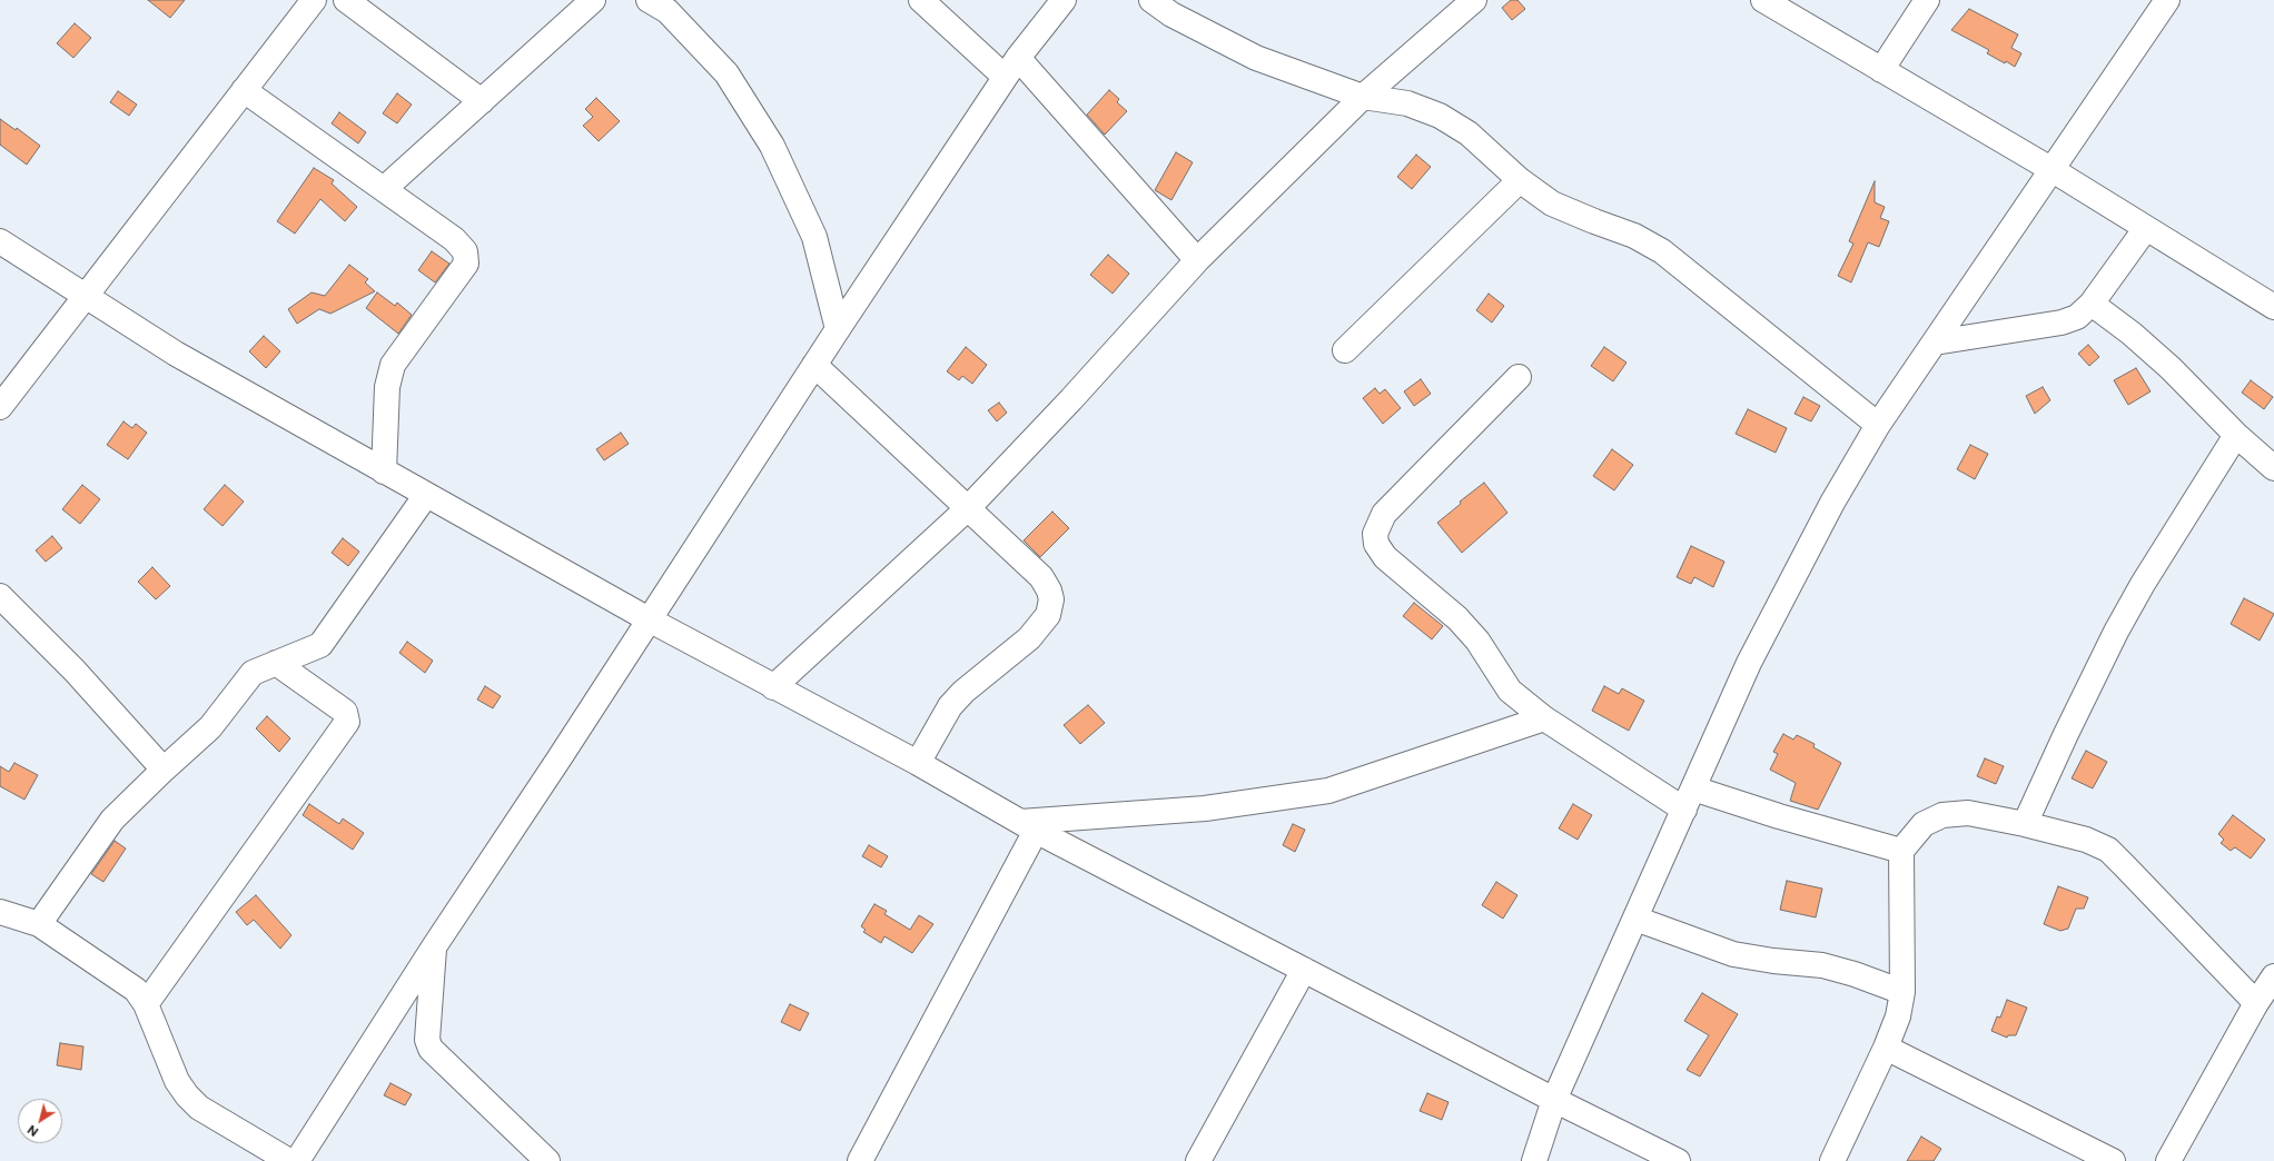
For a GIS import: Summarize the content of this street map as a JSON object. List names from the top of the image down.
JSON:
{
  "north": "bottom left"
}
